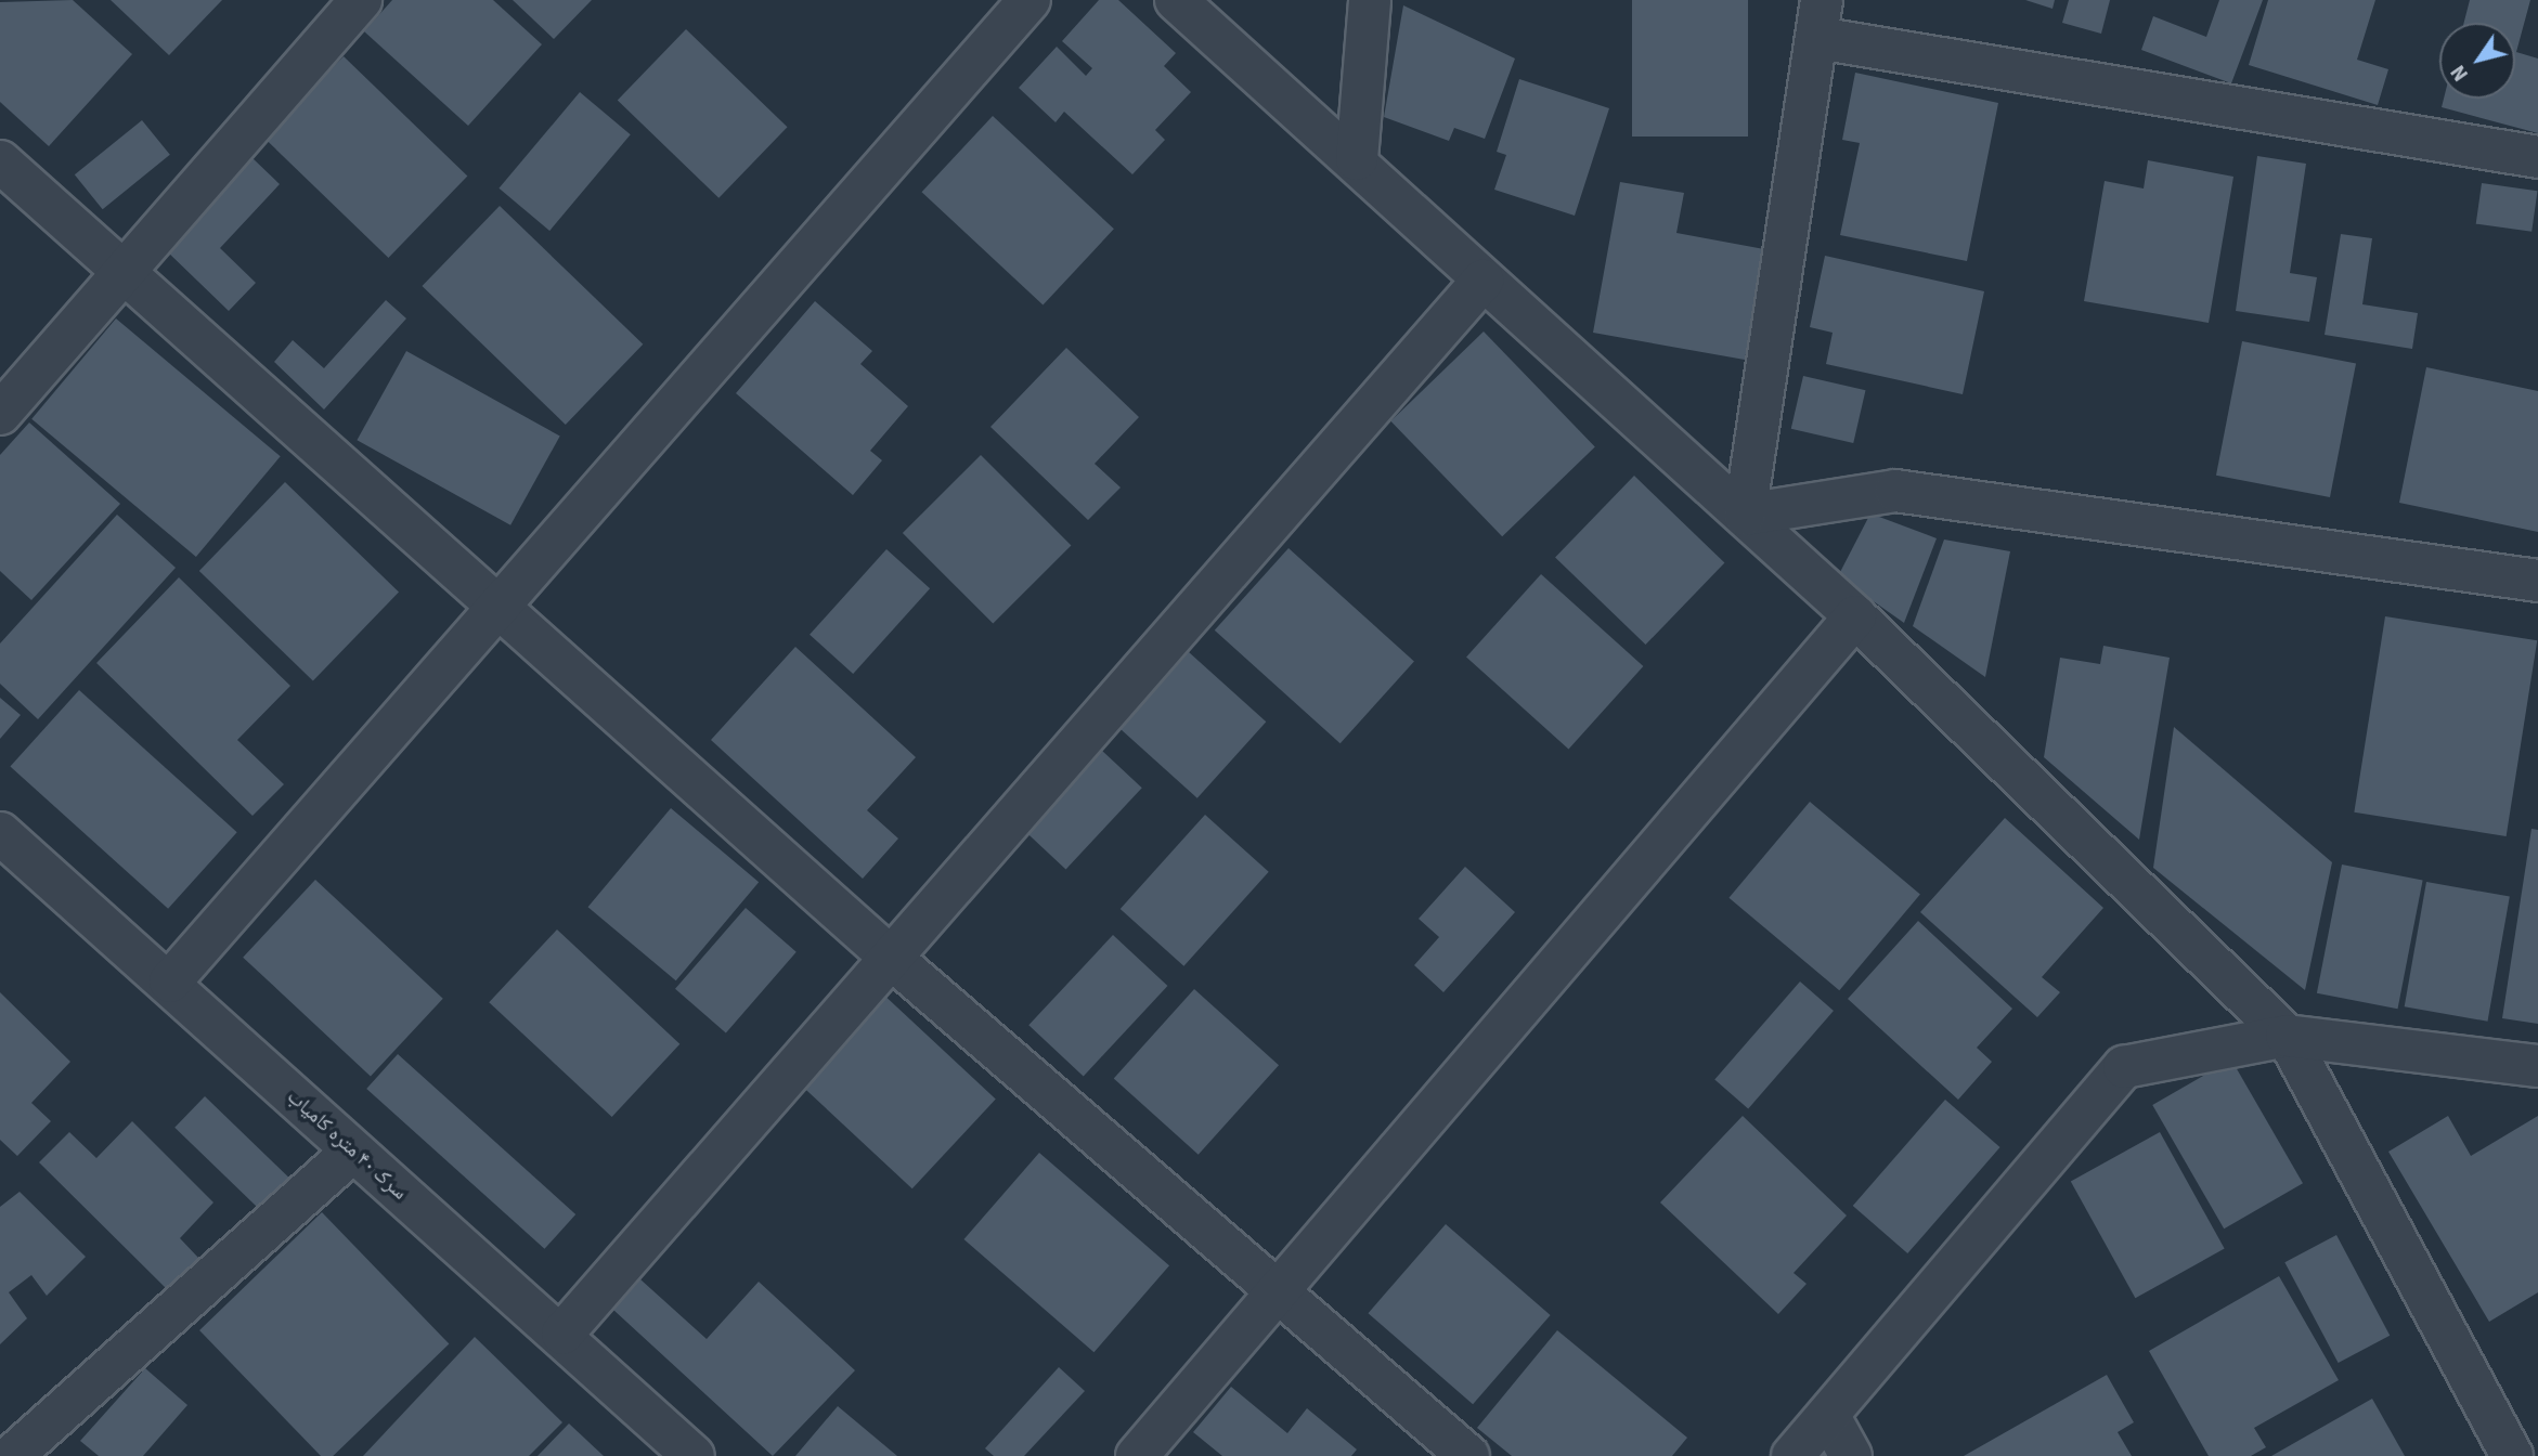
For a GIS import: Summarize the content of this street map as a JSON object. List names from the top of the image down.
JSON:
{
  "streets": {
    "street": ["سرک ۴۰ متره کامیاب"]
  },
  "north": "bottom left"
}
